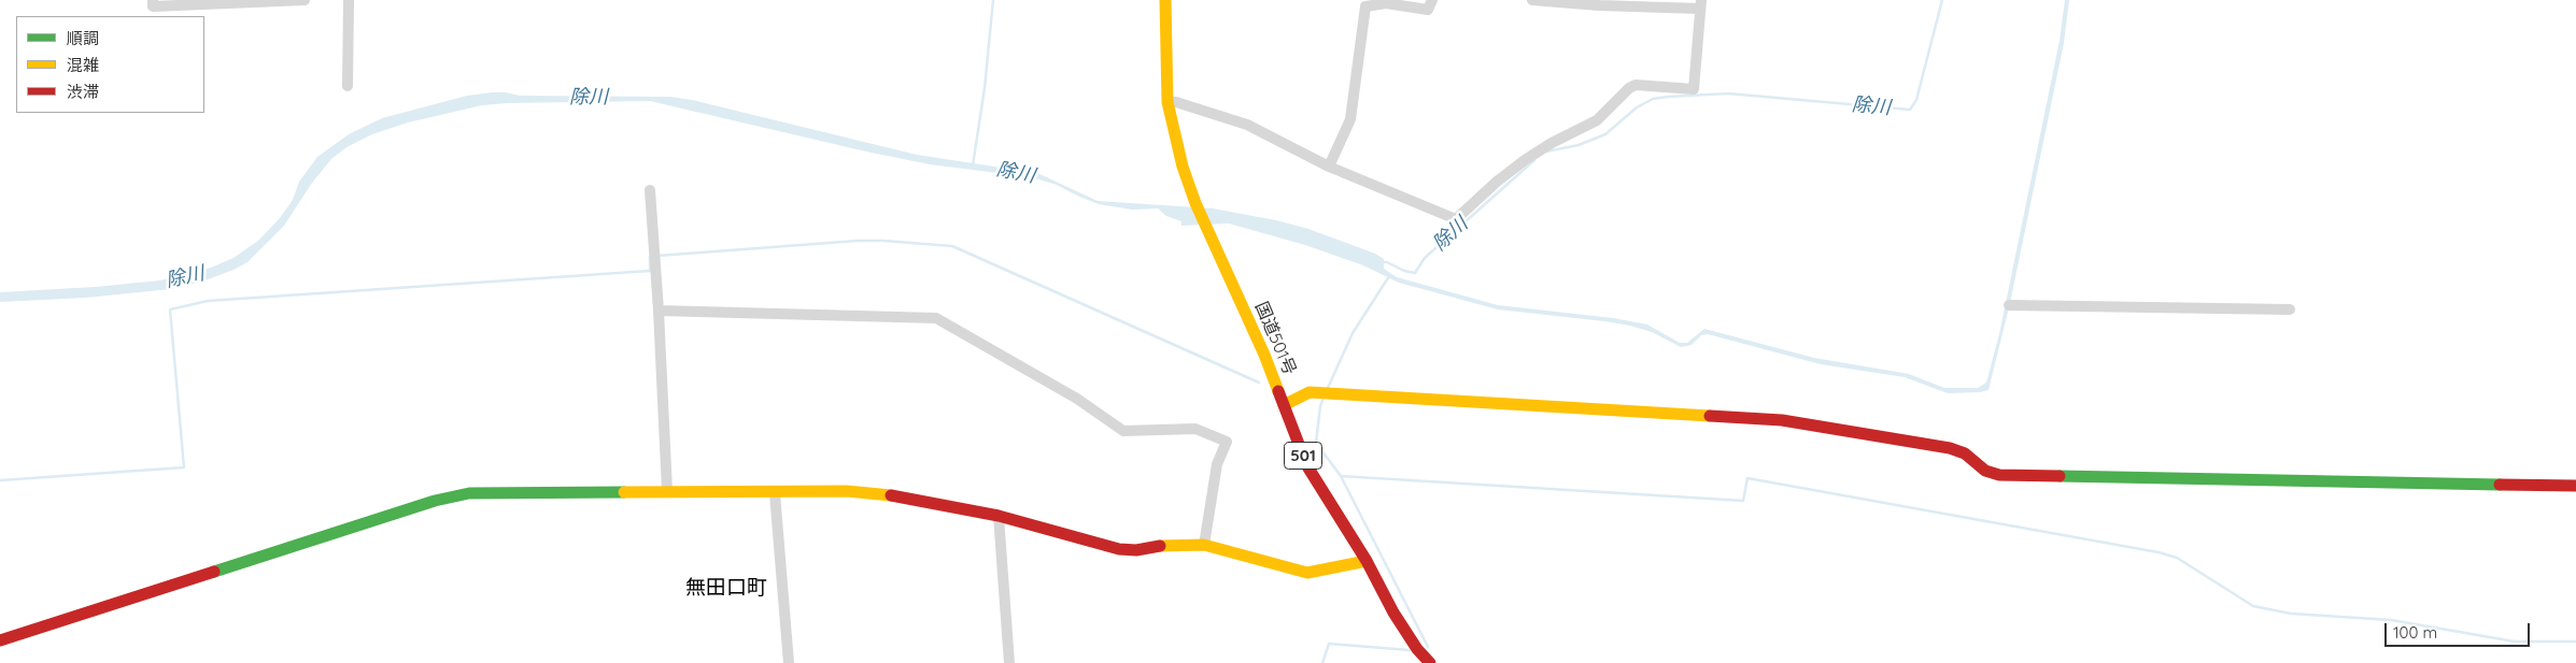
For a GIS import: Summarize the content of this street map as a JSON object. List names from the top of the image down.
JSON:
{
  "streets": {
    "main road": ["国道501号", "501"]
  },
  "districts": ["無田口町"],
  "water": ["除川"],
  "legend": ["順調", "混雑", "渋滞"],
  "scale_bar": "100 m"
}
